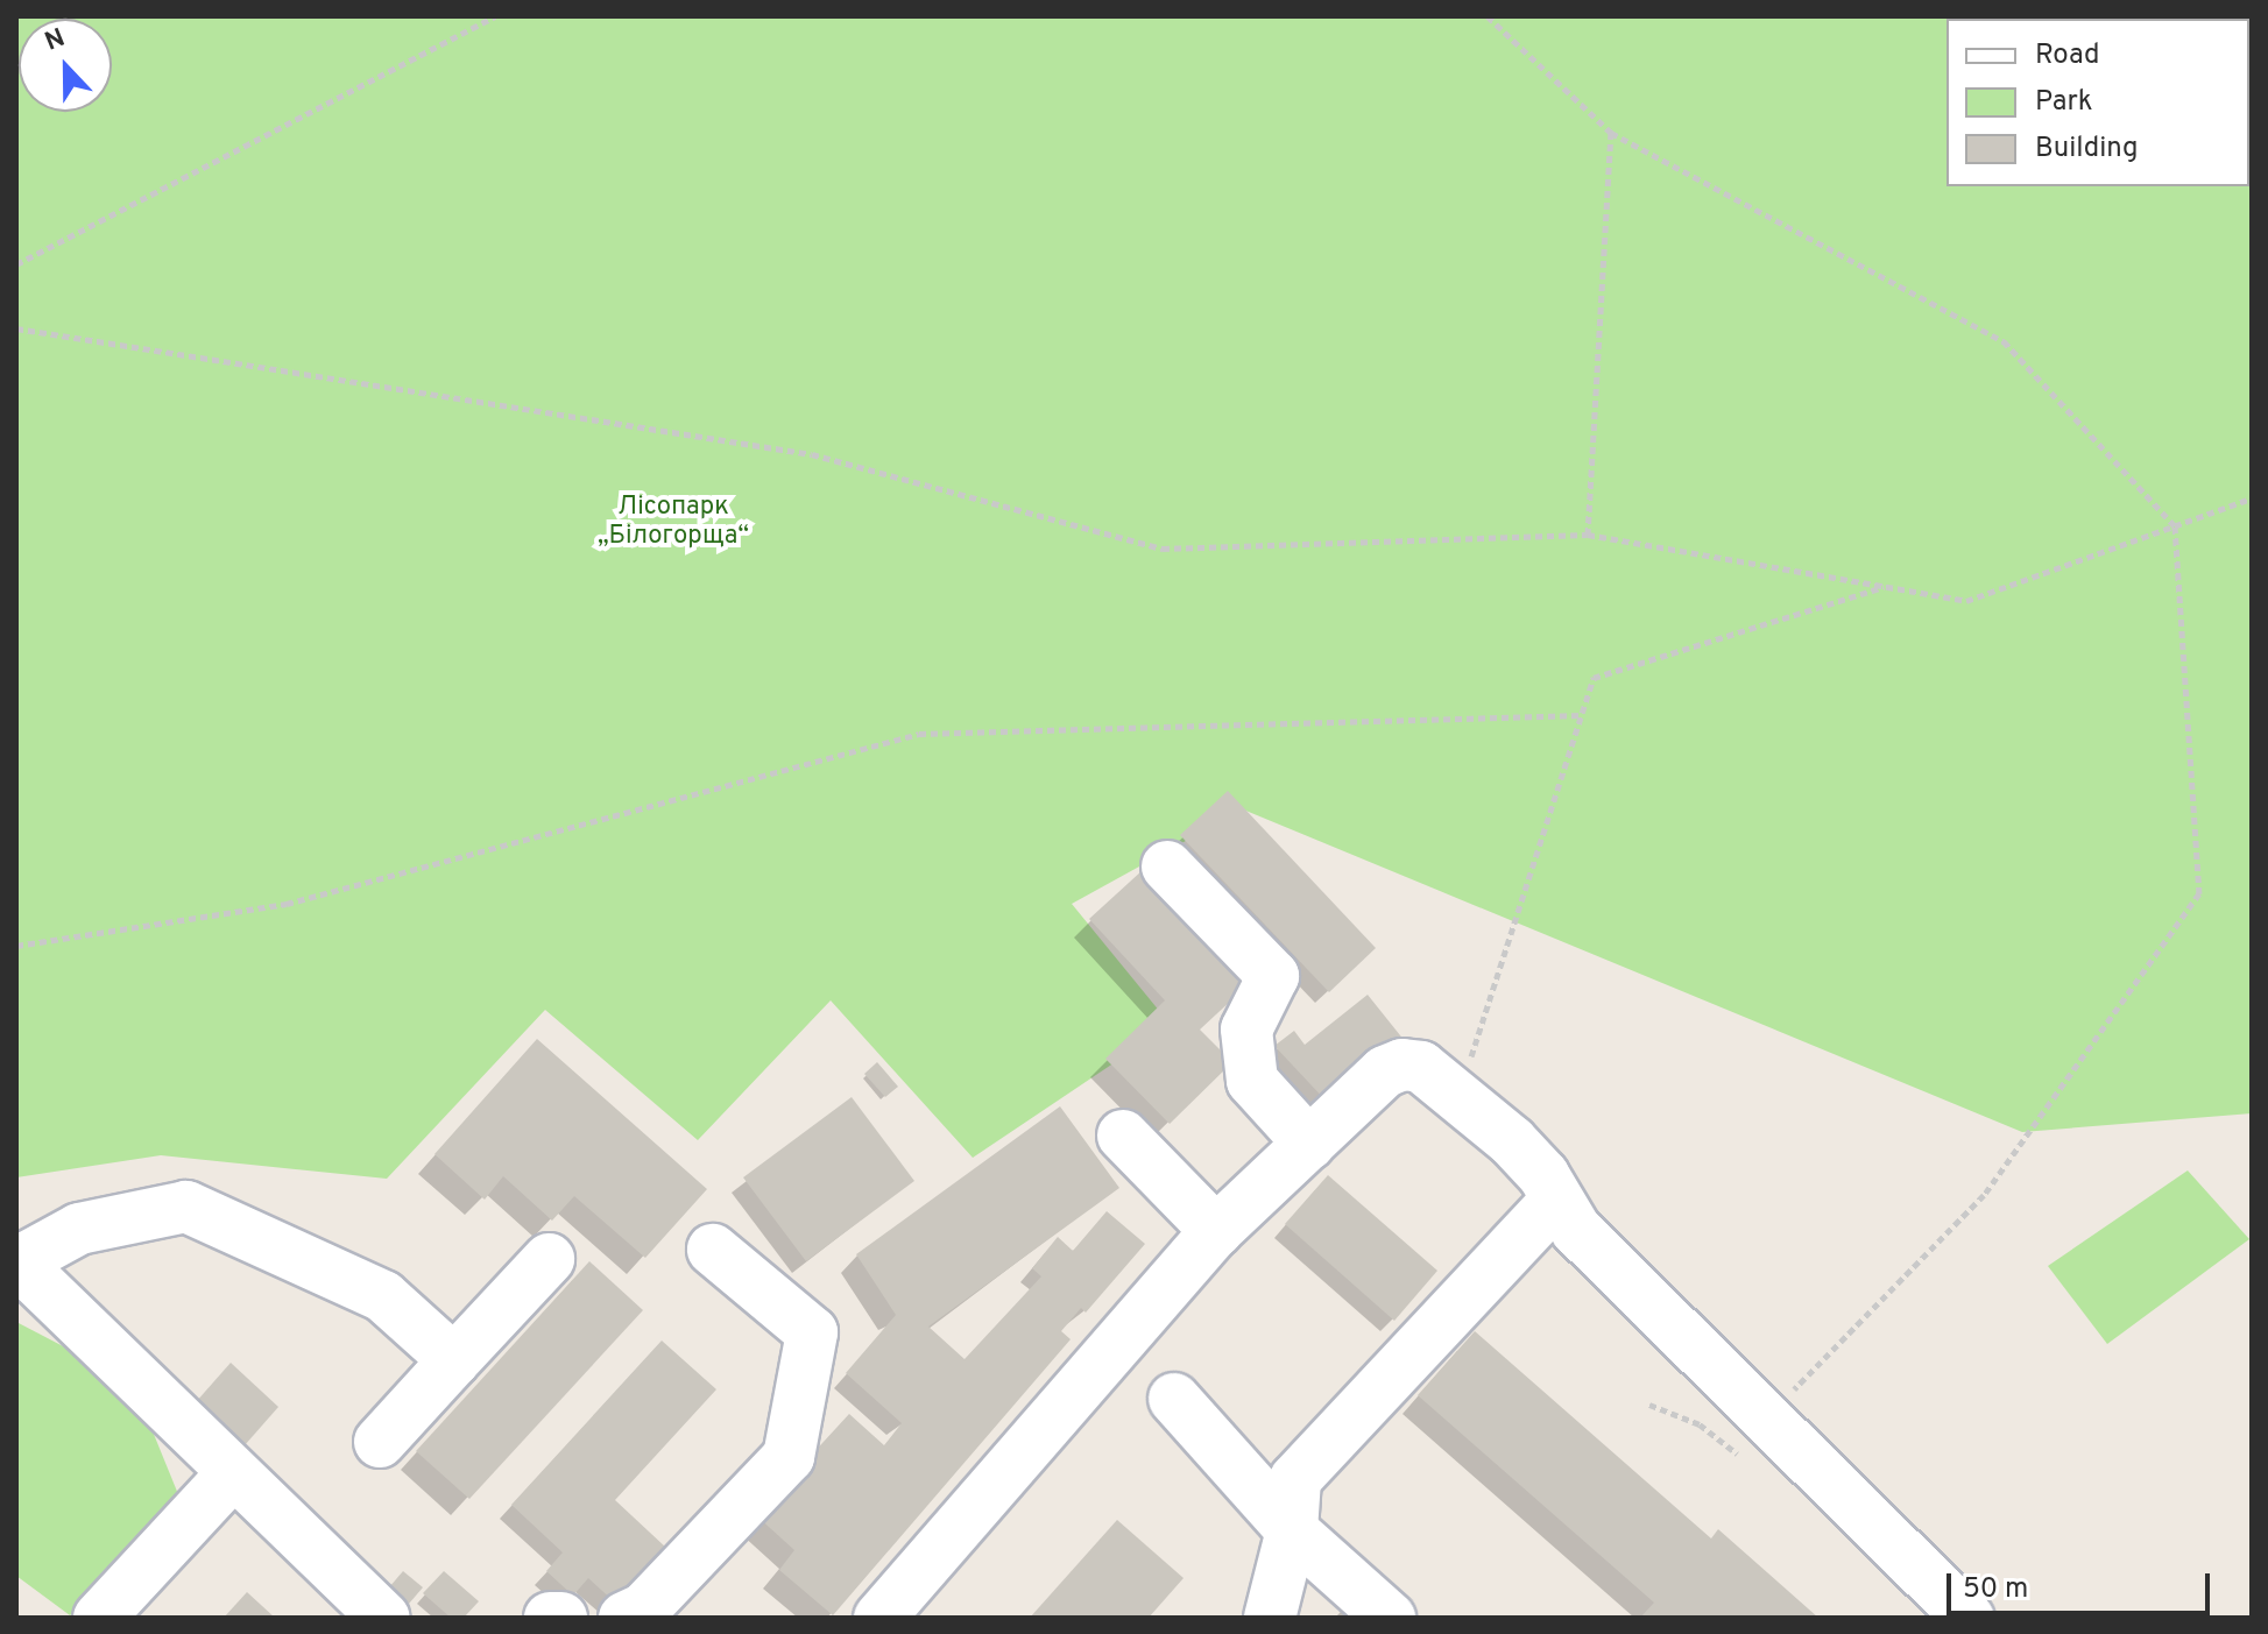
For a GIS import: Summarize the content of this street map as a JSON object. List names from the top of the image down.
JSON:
{
  "parks": ["Лісопарк „Білогорща“"],
  "legend": ["Road", "Park", "Building"],
  "scale_bar": "50 m",
  "north": "top"
}
